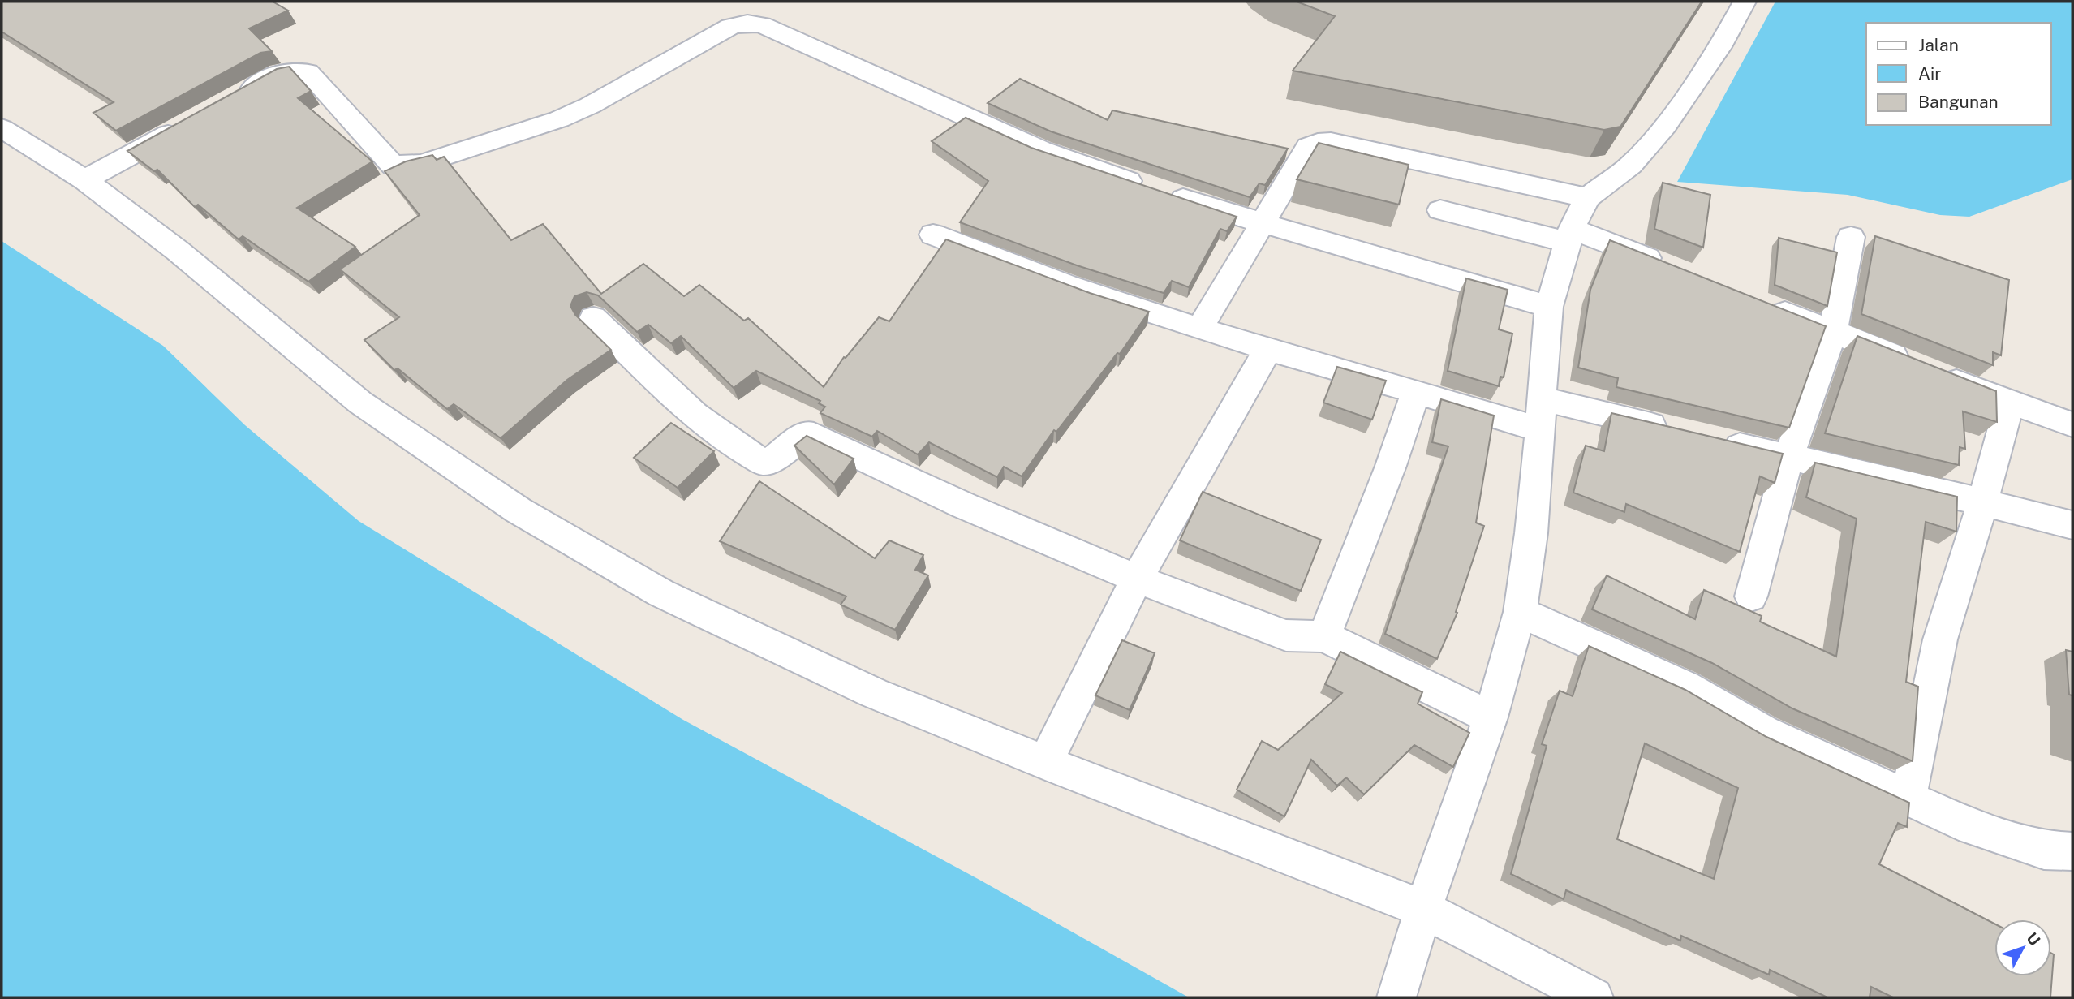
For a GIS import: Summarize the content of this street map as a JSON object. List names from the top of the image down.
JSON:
{
  "legend": ["Jalan", "Air", "Bangunan"],
  "north": "top right"
}
